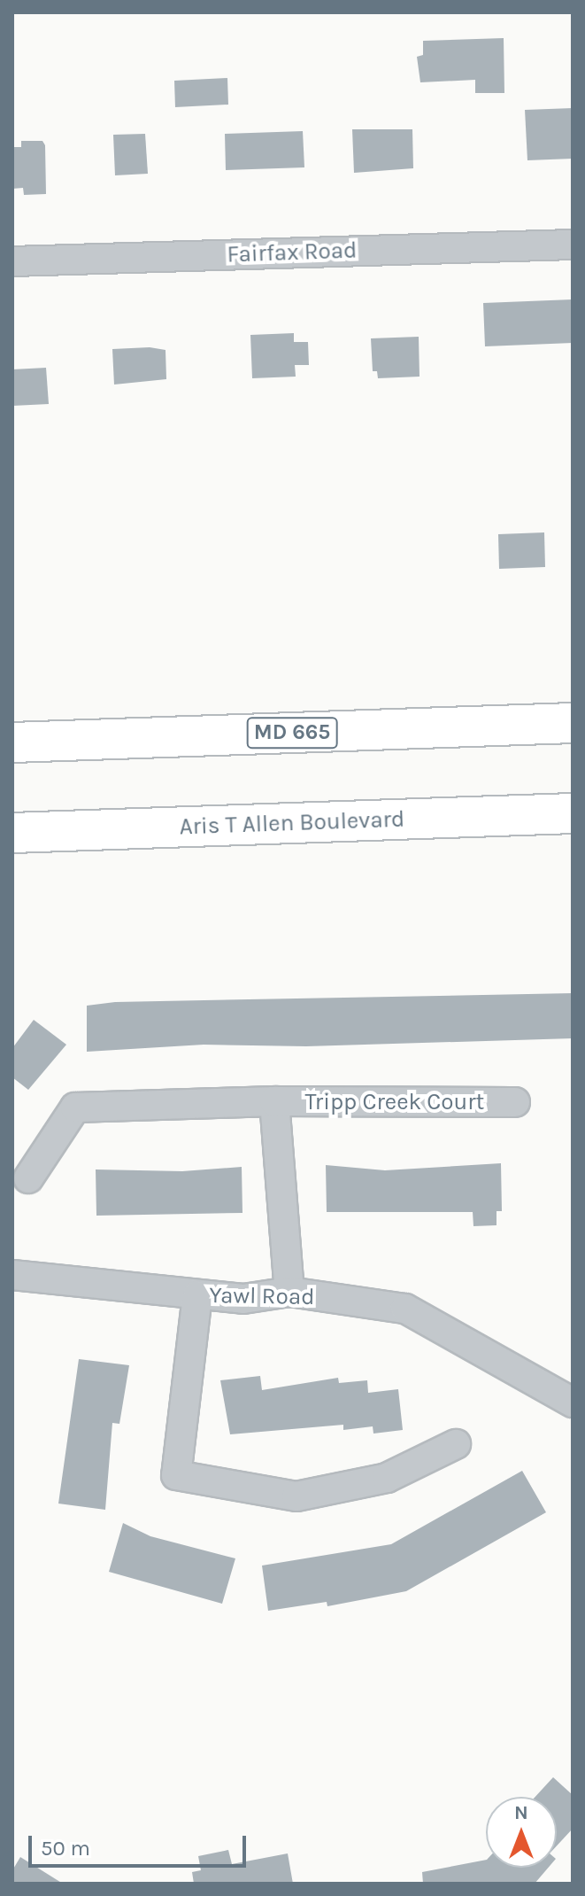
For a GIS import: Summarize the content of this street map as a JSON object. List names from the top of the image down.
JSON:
{
  "streets": {
    "main road": ["MD 665", "Aris T Allen Boulevard"],
    "street": ["Fairfax Road", "Tripp Creek Court", "Yawl Road"]
  },
  "crossings": [
    ["Tripp Creek Court", "Yawl Road"]
  ],
  "scale_bar": "50 m",
  "north": "top"
}
